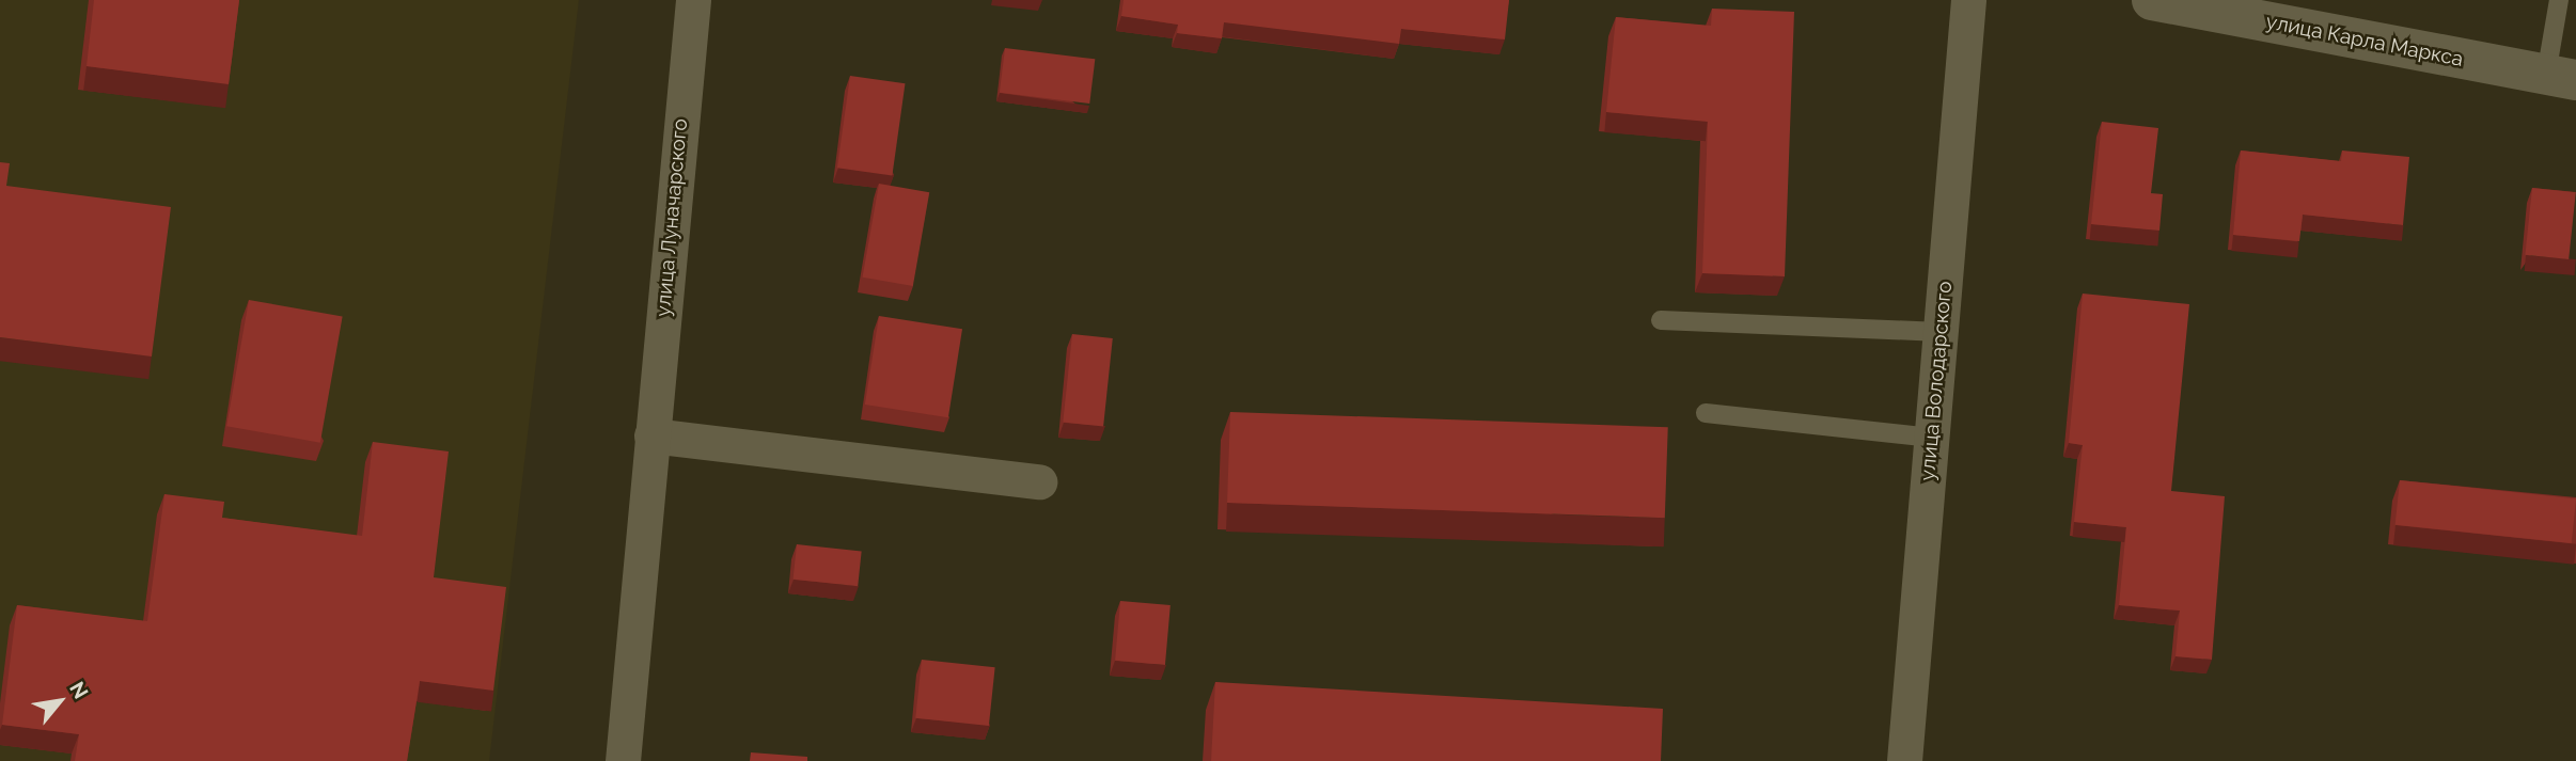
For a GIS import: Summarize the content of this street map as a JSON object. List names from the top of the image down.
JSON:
{
  "streets": {
    "street": ["улица Карла Маркса", "улица Луначарского", "улица Володарского"]
  },
  "north": "top right"
}
